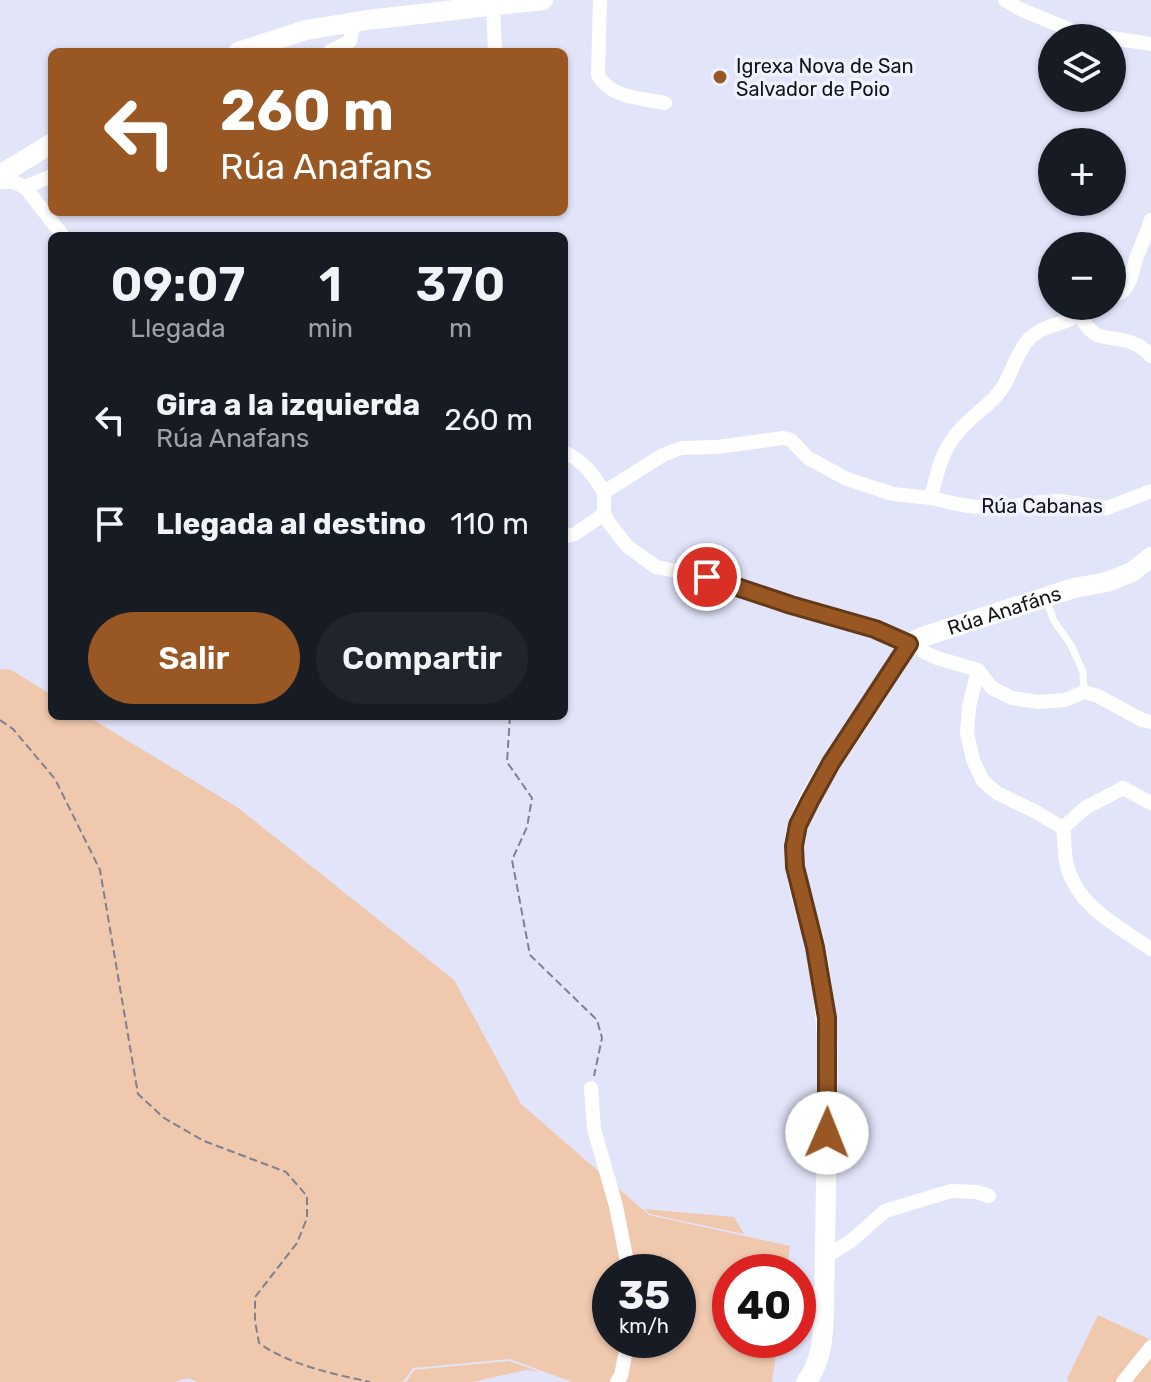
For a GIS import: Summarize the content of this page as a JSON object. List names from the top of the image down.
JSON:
{
  "streets": {
    "street": ["Rúa Cabanas", "Rúa Anafáns"]
  },
  "places": ["Igrexa Nova de San Salvador de Poio"],
  "page": {
    "map_buttons": ["+", "−"],
    "turn": ["260 m", "Rúa Anafans"],
    "eta": [
      "09:07",
      "Llegada",
      "1",
      "min",
      "370",
      "m"
    ],
    "list": [
      {
        "name": "Gira a la izquierda",
        "note": "Rúa Anafans",
        "value": "260 m"
      },
      {
        "name": "Llegada al destino",
        "value": "110 m"
      }
    ],
    "buttons": ["Salir", "Compartir"],
    "speed": "35 km/h",
    "limit": "40"
  }
}
